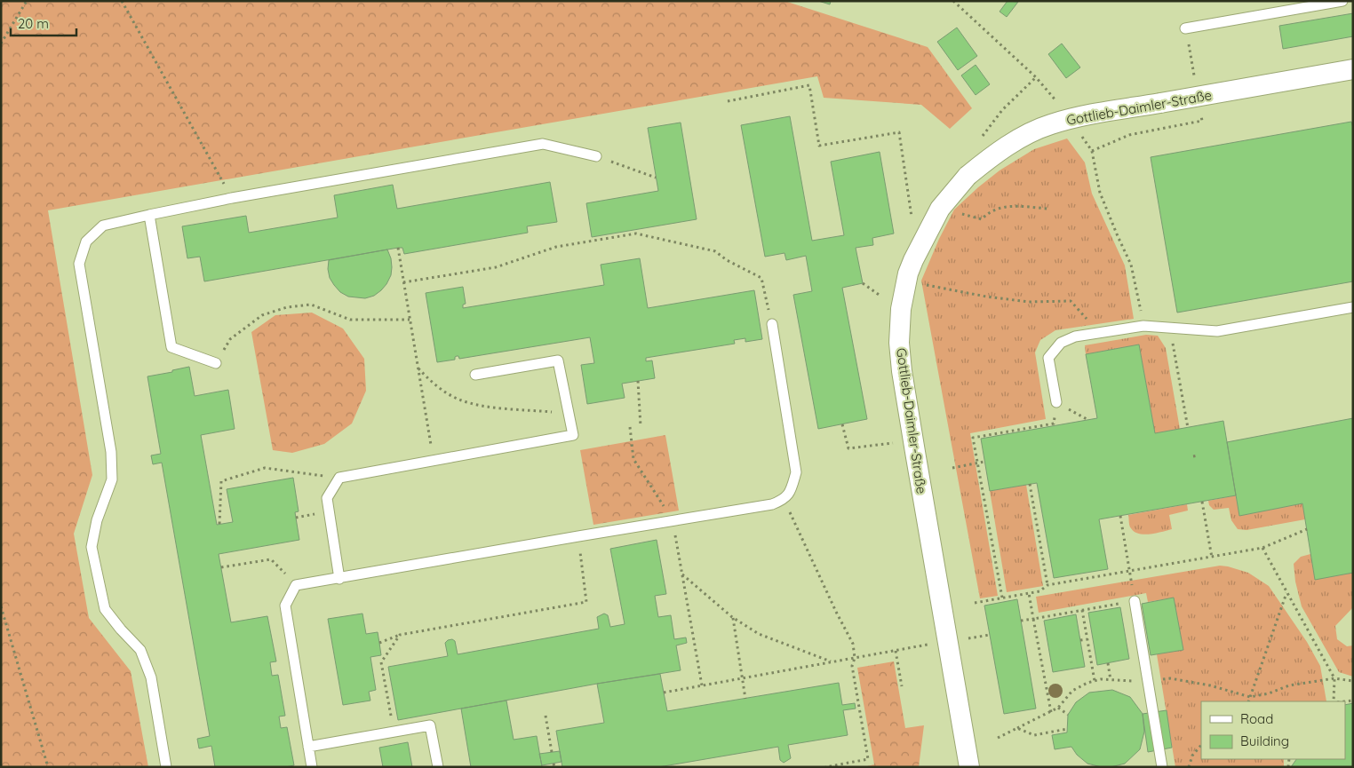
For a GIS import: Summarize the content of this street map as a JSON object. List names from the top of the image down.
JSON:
{
  "streets": {
    "street": ["Gottlieb-Daimler-Straße"]
  },
  "legend": ["Road", "Building"],
  "scale_bar": "20 m"
}
